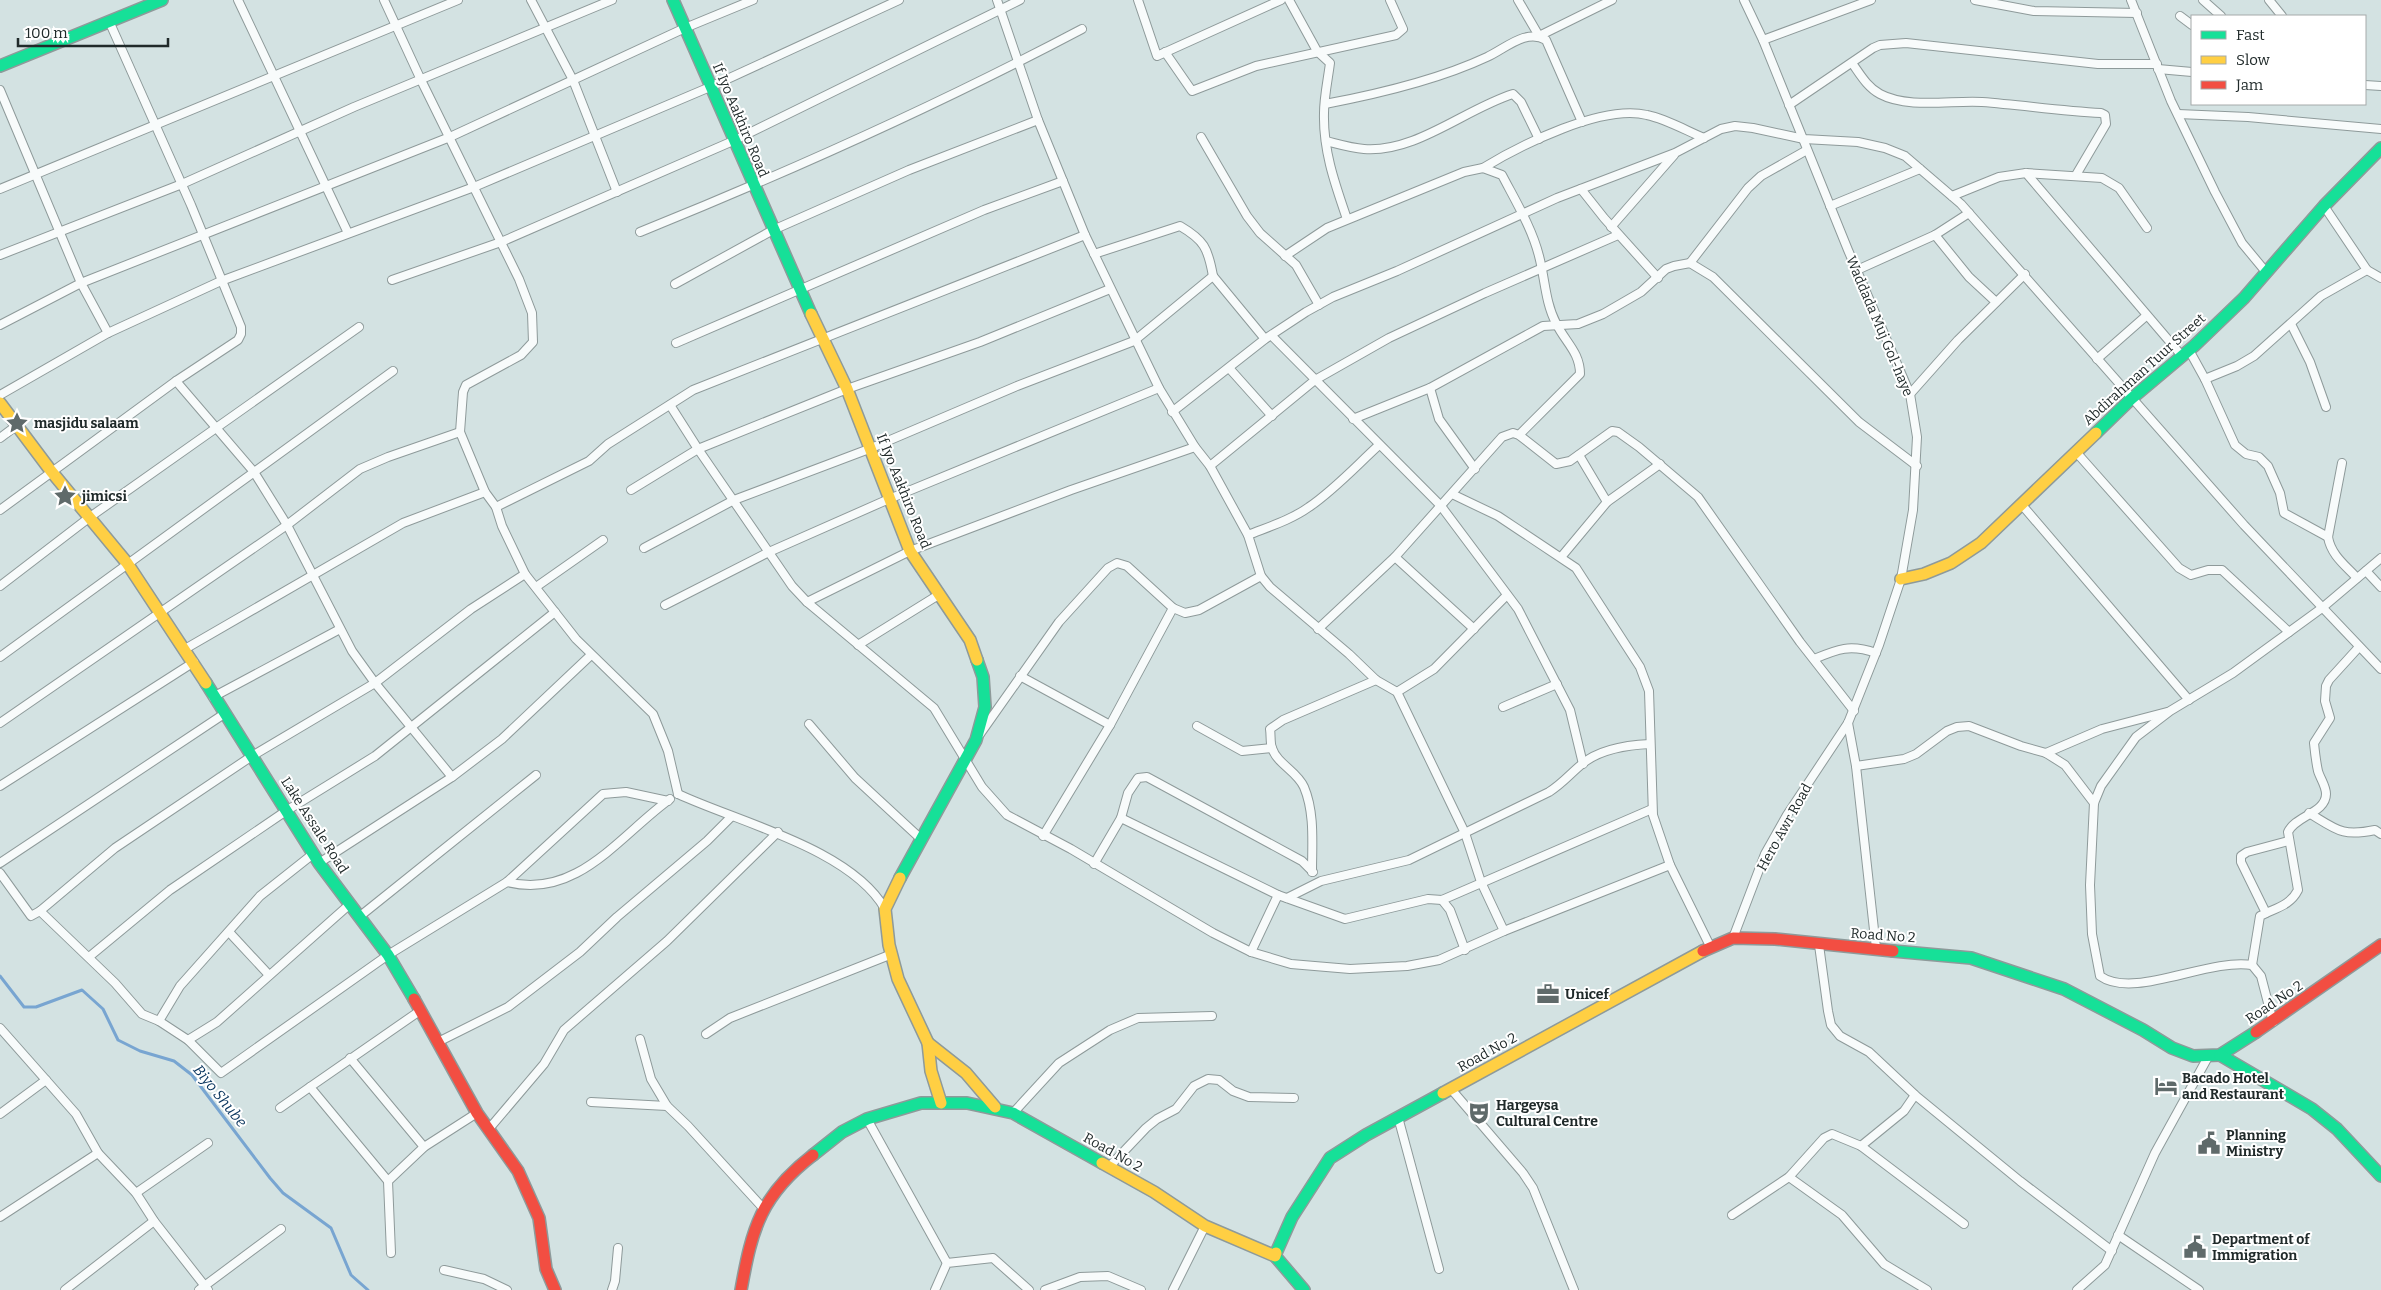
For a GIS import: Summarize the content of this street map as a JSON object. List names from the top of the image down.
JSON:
{
  "streets": {
    "street": [
      "If Iyo Aakhiro Road",
      "Waddada Muj Gol-haye",
      "Abdirahman Tuur Street",
      "Lake Assale Road",
      "Hero Awr Road",
      "Road No 2"
    ]
  },
  "crossings": [
    ["Waddada Muj Gol-haye", "Abdirahman Tuur Street"],
    ["Waddada Muj Gol-haye", "Hero Awr Road"],
    ["Hero Awr Road", "Road No 2"]
  ],
  "water": ["Biyo Shube"],
  "places": {
    "place": ["masjidu salaam", "jimicsi"],
    "office": ["Unicef"],
    "hotel": ["Bacado Hotel and Restaurant"],
    "theatre": ["Hargeysa Cultural Centre"],
    "public building": ["Planning Ministry", "Department of Immigration"]
  },
  "legend": ["Fast", "Slow", "Jam"],
  "scale_bar": "100 m"
}
